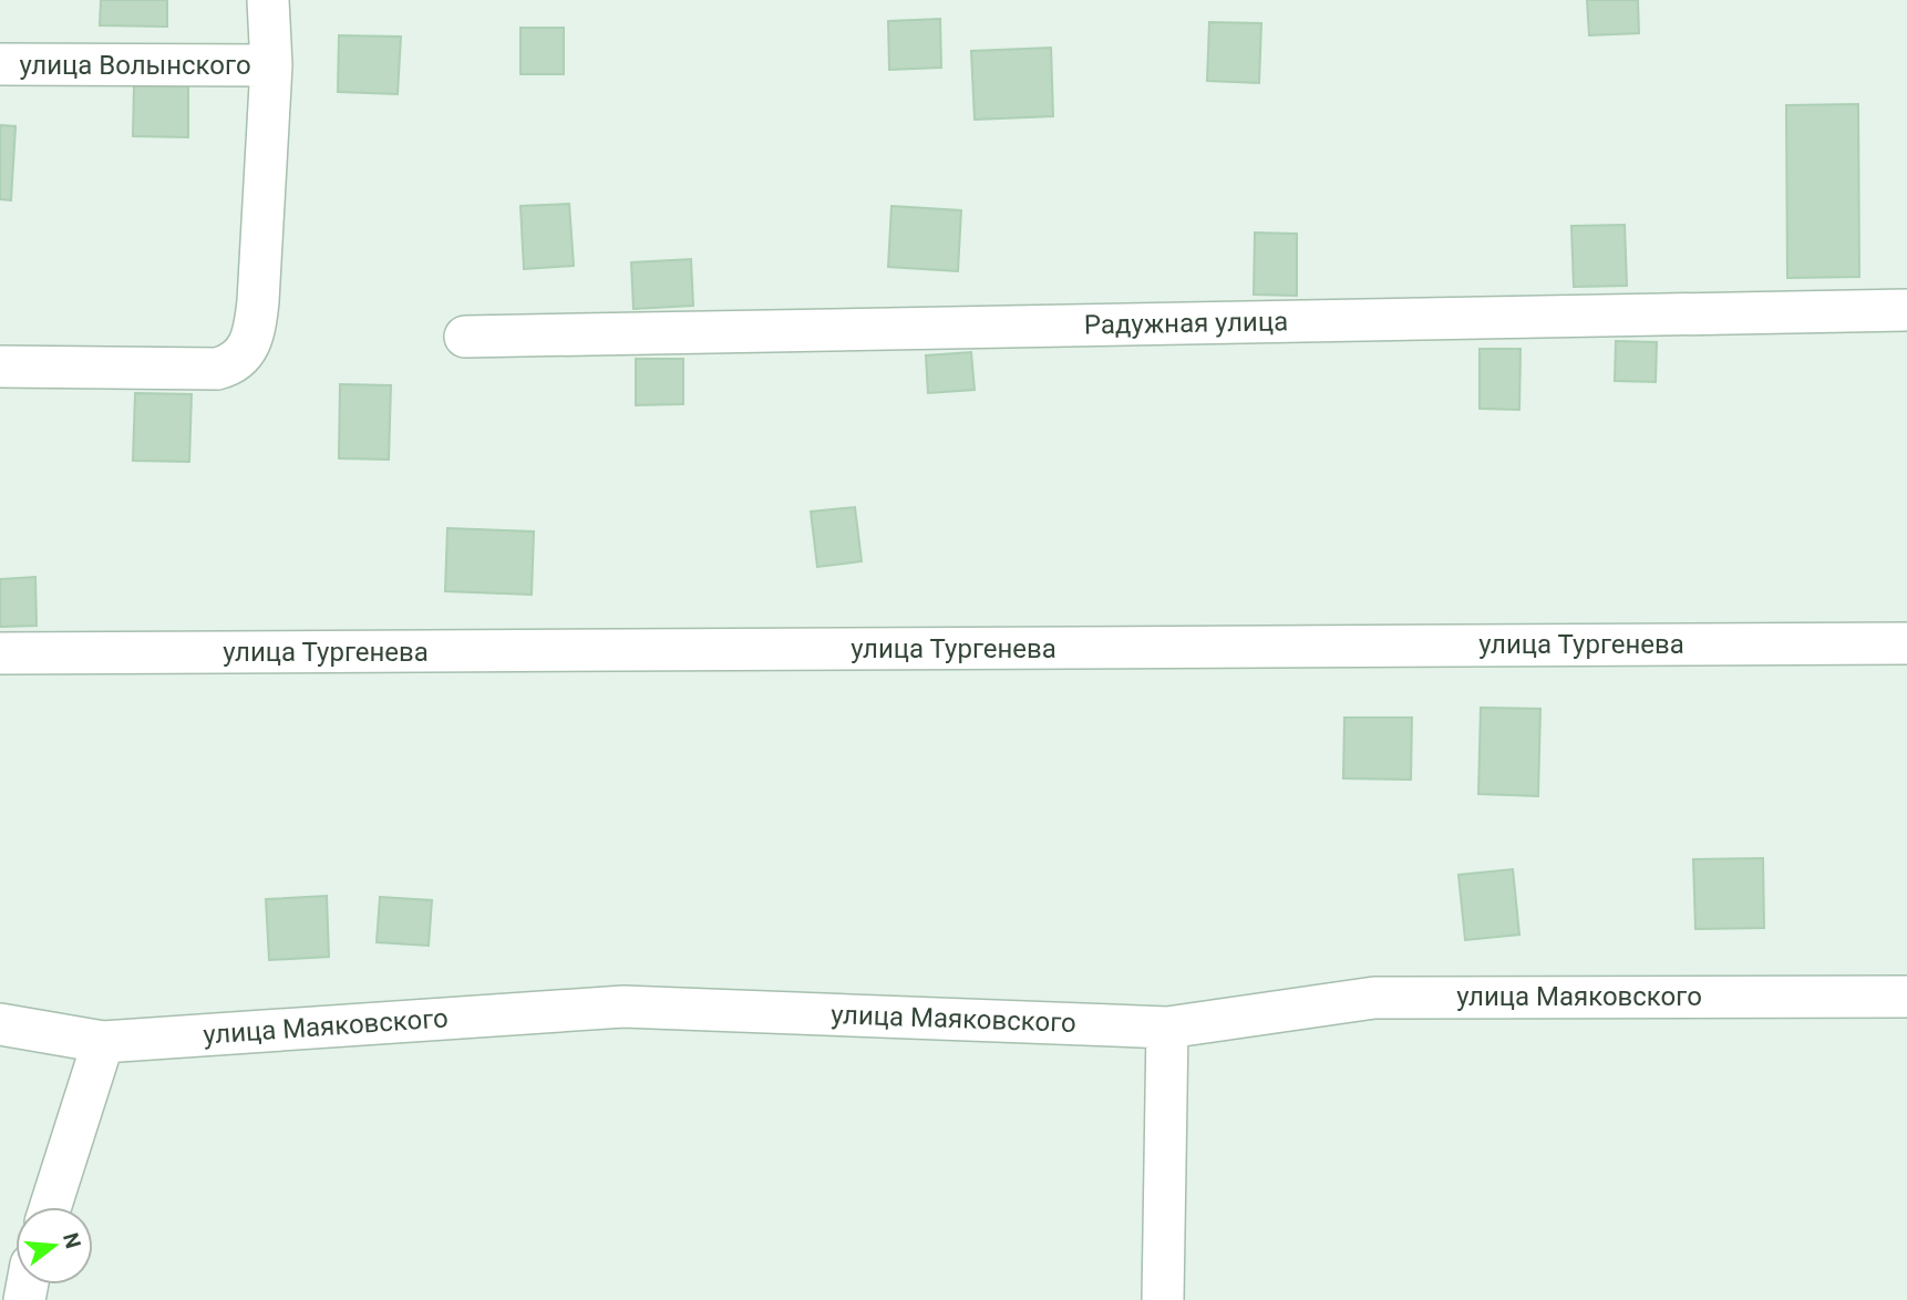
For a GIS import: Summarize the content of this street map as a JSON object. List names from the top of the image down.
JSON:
{
  "streets": {
    "street": [
      "улица Волынского",
      "Радужная улица",
      "улица Тургенева",
      "улица Маяковского"
    ]
  },
  "north": "right"
}
